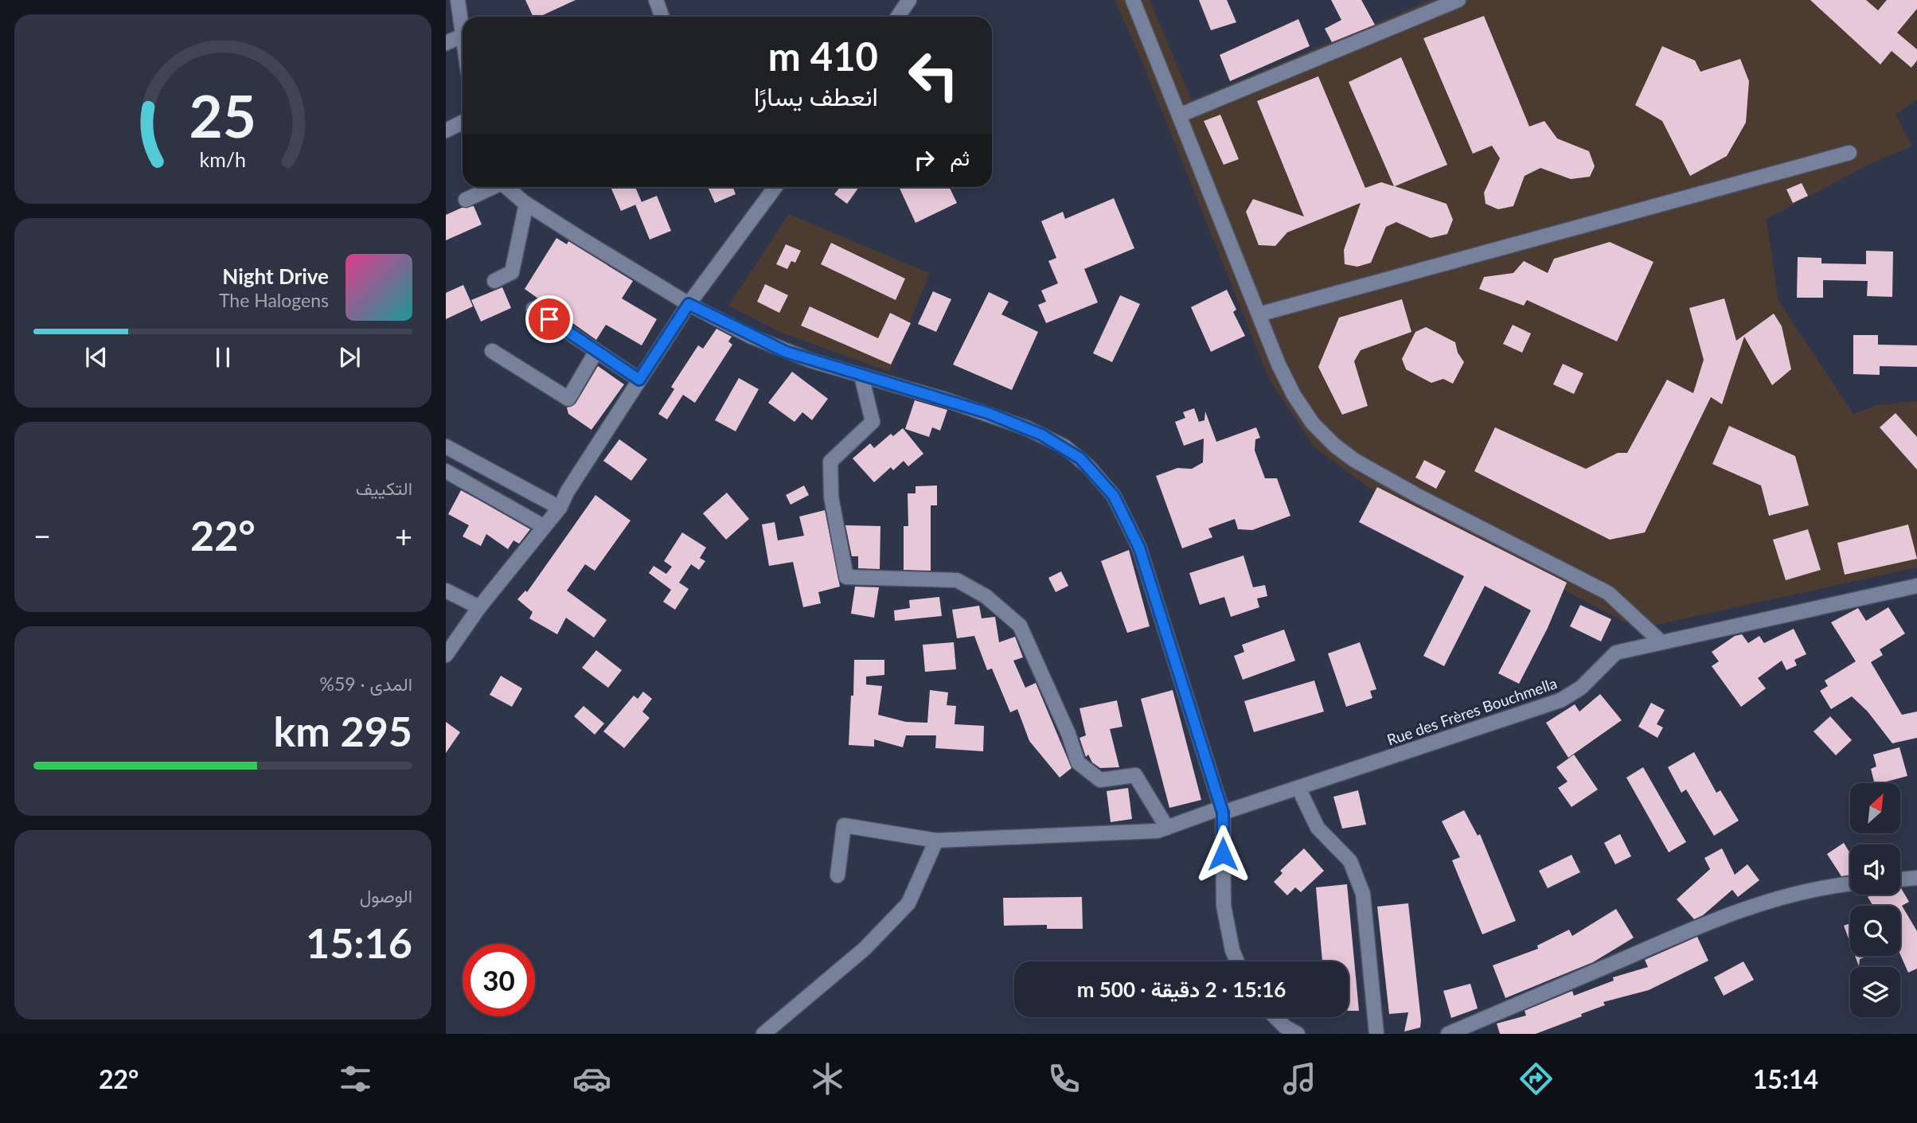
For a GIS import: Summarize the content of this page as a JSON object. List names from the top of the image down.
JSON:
{
  "streets": {
    "street": ["Rue des Frères Bouchmella"]
  },
  "north": "top right",
  "page": {
    "turn": ["410 m", "انعطف يسارًا"],
    "then": "ثم",
    "song": ["Night Drive", "The Halogens"],
    "tile": [
      "التكييف",
      ["المدى · 59%", "295 km"],
      ["الوصول", "15:16"]
    ],
    "heat": ["−", "22°", "+"],
    "limit": "30",
    "trip": "15:16 · 2 دقيقة · 500 m",
    "tabs": ["15:14", "22°"],
    "gauge": ["25", "km/h"]
  }
}
